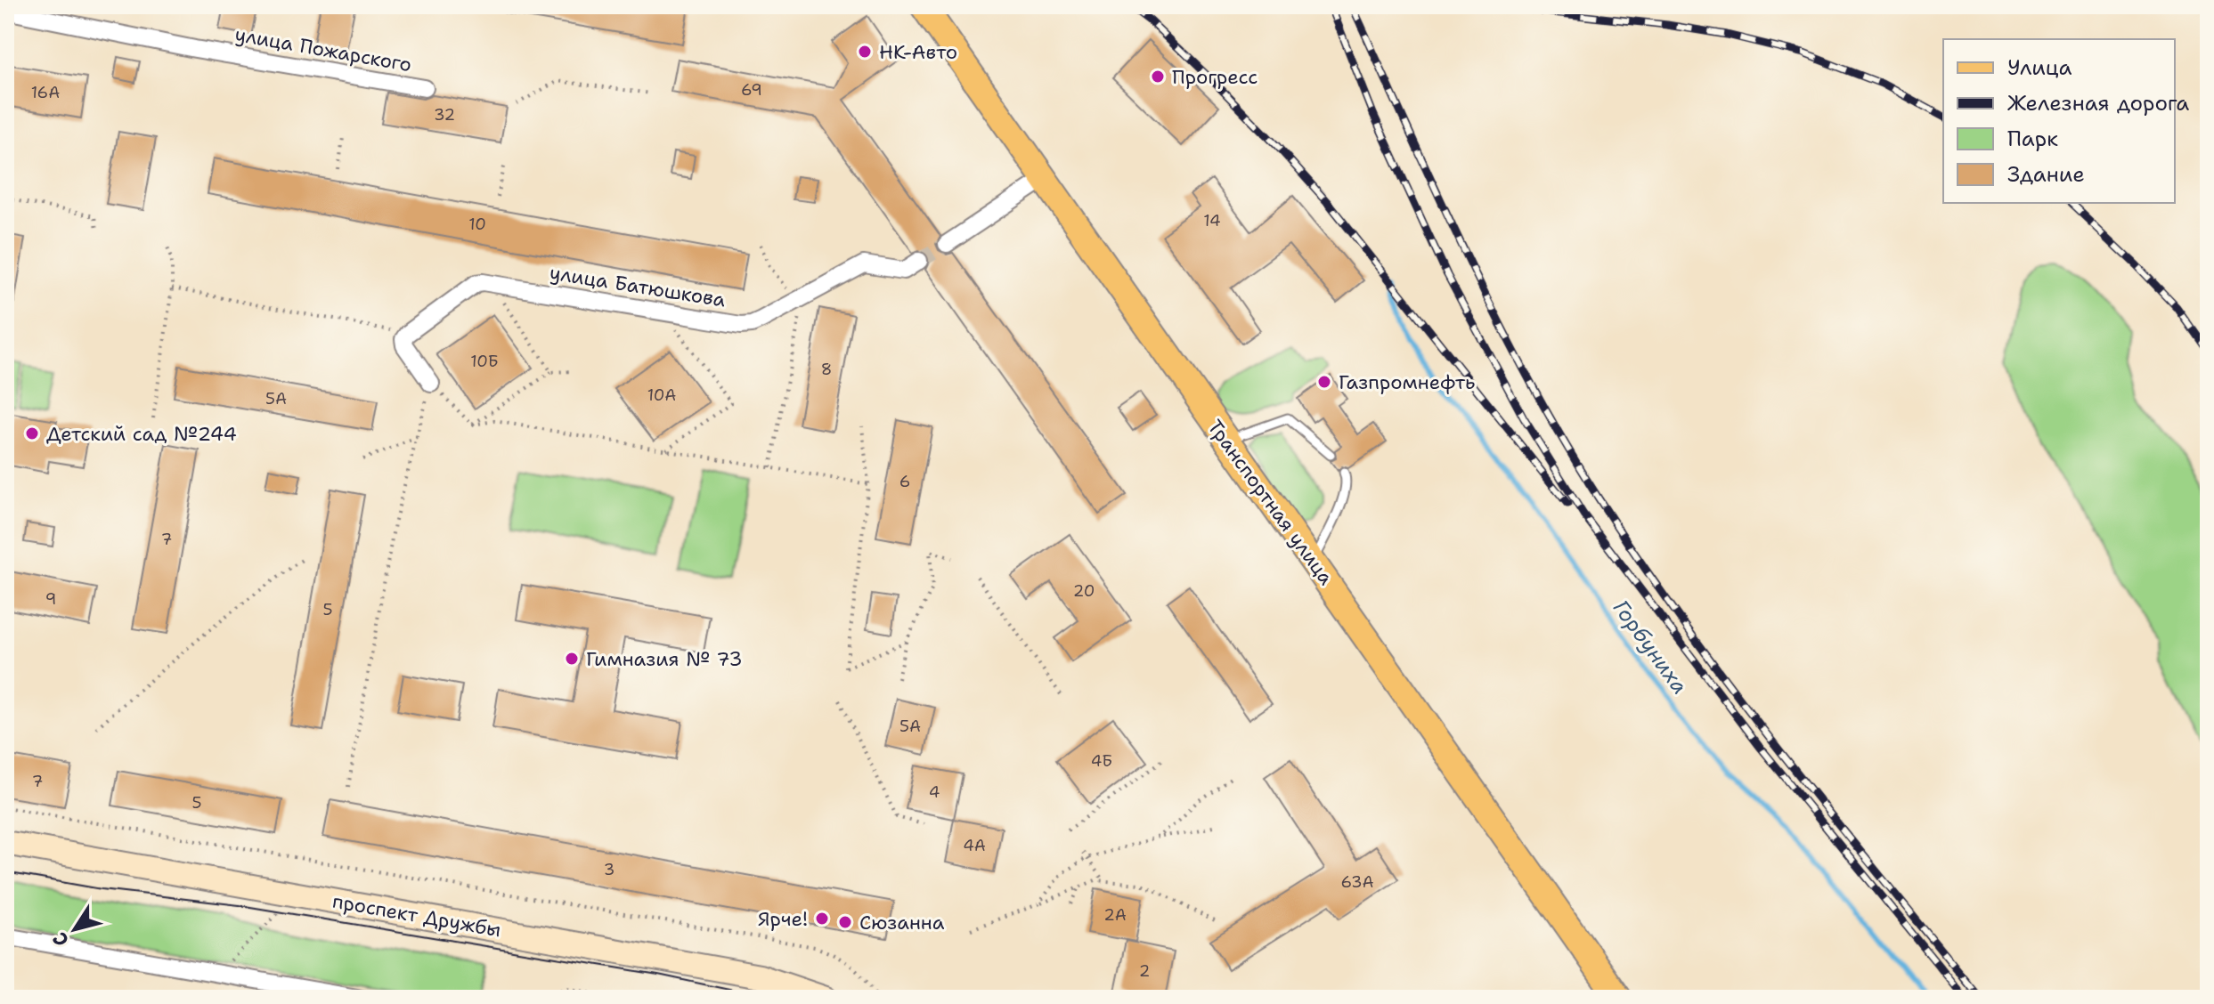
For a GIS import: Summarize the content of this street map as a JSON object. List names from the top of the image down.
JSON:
{
  "streets": {
    "main road": ["Транспортная улица", "проспект Дружбы"],
    "street": ["улица Пожарского", "улица Батюшкова"]
  },
  "water": ["Горбуниха"],
  "places": [
    "НК-Авто",
    "Прогресс",
    "Газпромнефть",
    "Детский сад №244",
    "Гимназия № 73",
    "Ярче!",
    "Сюзанна"
  ],
  "house_numbers": [
    "69",
    "16А",
    "32",
    "14",
    "10",
    "10Б",
    "8",
    "10А",
    "5А",
    "6",
    "7",
    "20",
    "9",
    "5",
    "5А",
    "4Б",
    "7",
    "4",
    "5",
    "4А",
    "3",
    "63А",
    "2А",
    "2"
  ],
  "legend": [
    "Улица",
    "Железная дорога",
    "Парк",
    "Здание"
  ],
  "north": "bottom left"
}
